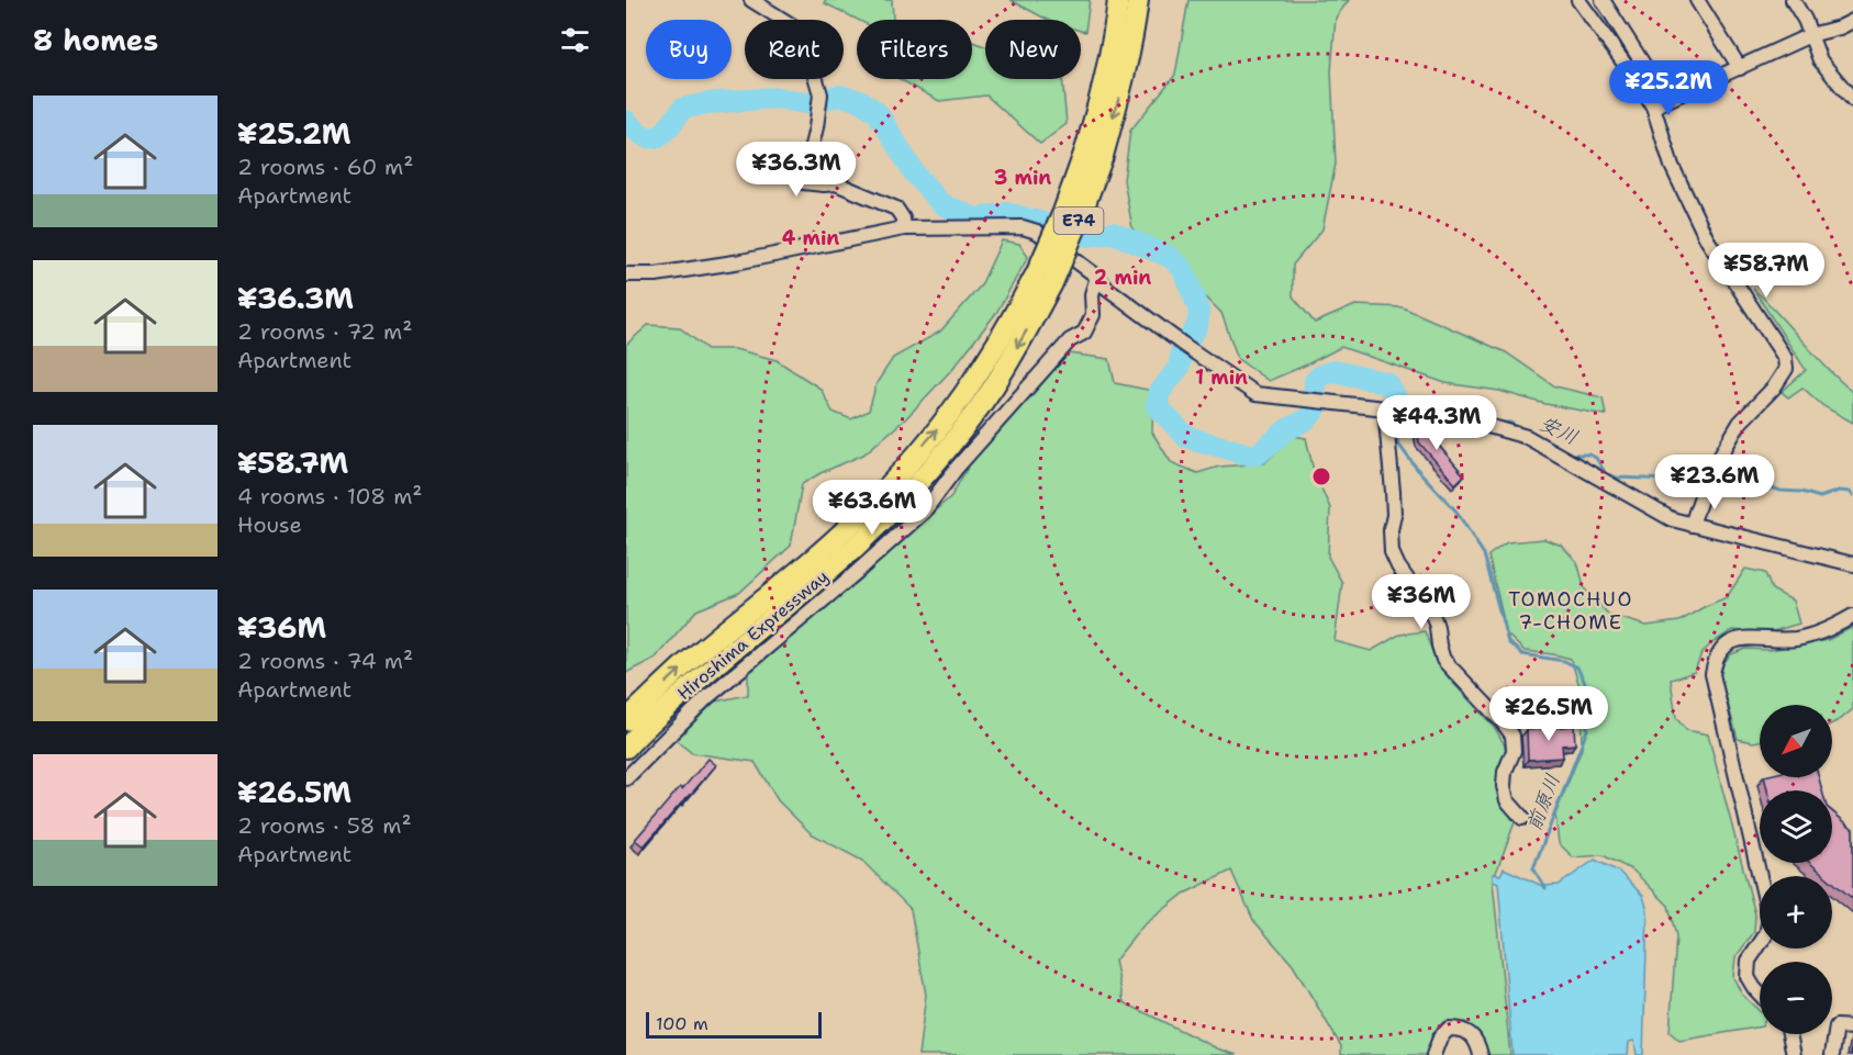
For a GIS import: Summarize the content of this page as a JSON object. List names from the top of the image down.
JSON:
{
  "streets": {
    "highway": ["E74", "Hiroshima Expressway"]
  },
  "districts": ["TOMOCHUO 7-CHOME"],
  "water": ["安川", "前原川"],
  "scale_bar": "100 m",
  "north": "bottom left",
  "page": {
    "heading": "8 homes",
    "chip": [
      "Buy",
      "Rent",
      "Filters",
      "New"
    ],
    "price": [
      "¥25.2M",
      "¥36.3M",
      "¥58.7M",
      "¥44.3M",
      "¥23.6M",
      "¥63.6M",
      "¥36M",
      "¥26.5M"
    ],
    "list": [
      {
        "name": "¥25.2M",
        "note": "2 rooms · 60 m² · Apartment"
      },
      {
        "name": "¥36.3M",
        "note": "2 rooms · 72 m² · Apartment"
      },
      {
        "name": "¥58.7M",
        "note": "4 rooms · 108 m² · House"
      },
      {
        "name": "¥36M",
        "note": "2 rooms · 74 m² · Apartment"
      },
      {
        "name": "¥26.5M",
        "note": "2 rooms · 58 m² · Apartment"
      }
    ],
    "map_buttons": ["+", "−"],
    "scale": "100 m"
  },
  "rings": [
    "3 min",
    "4 min",
    "2 min",
    "1 min"
  ]
}
